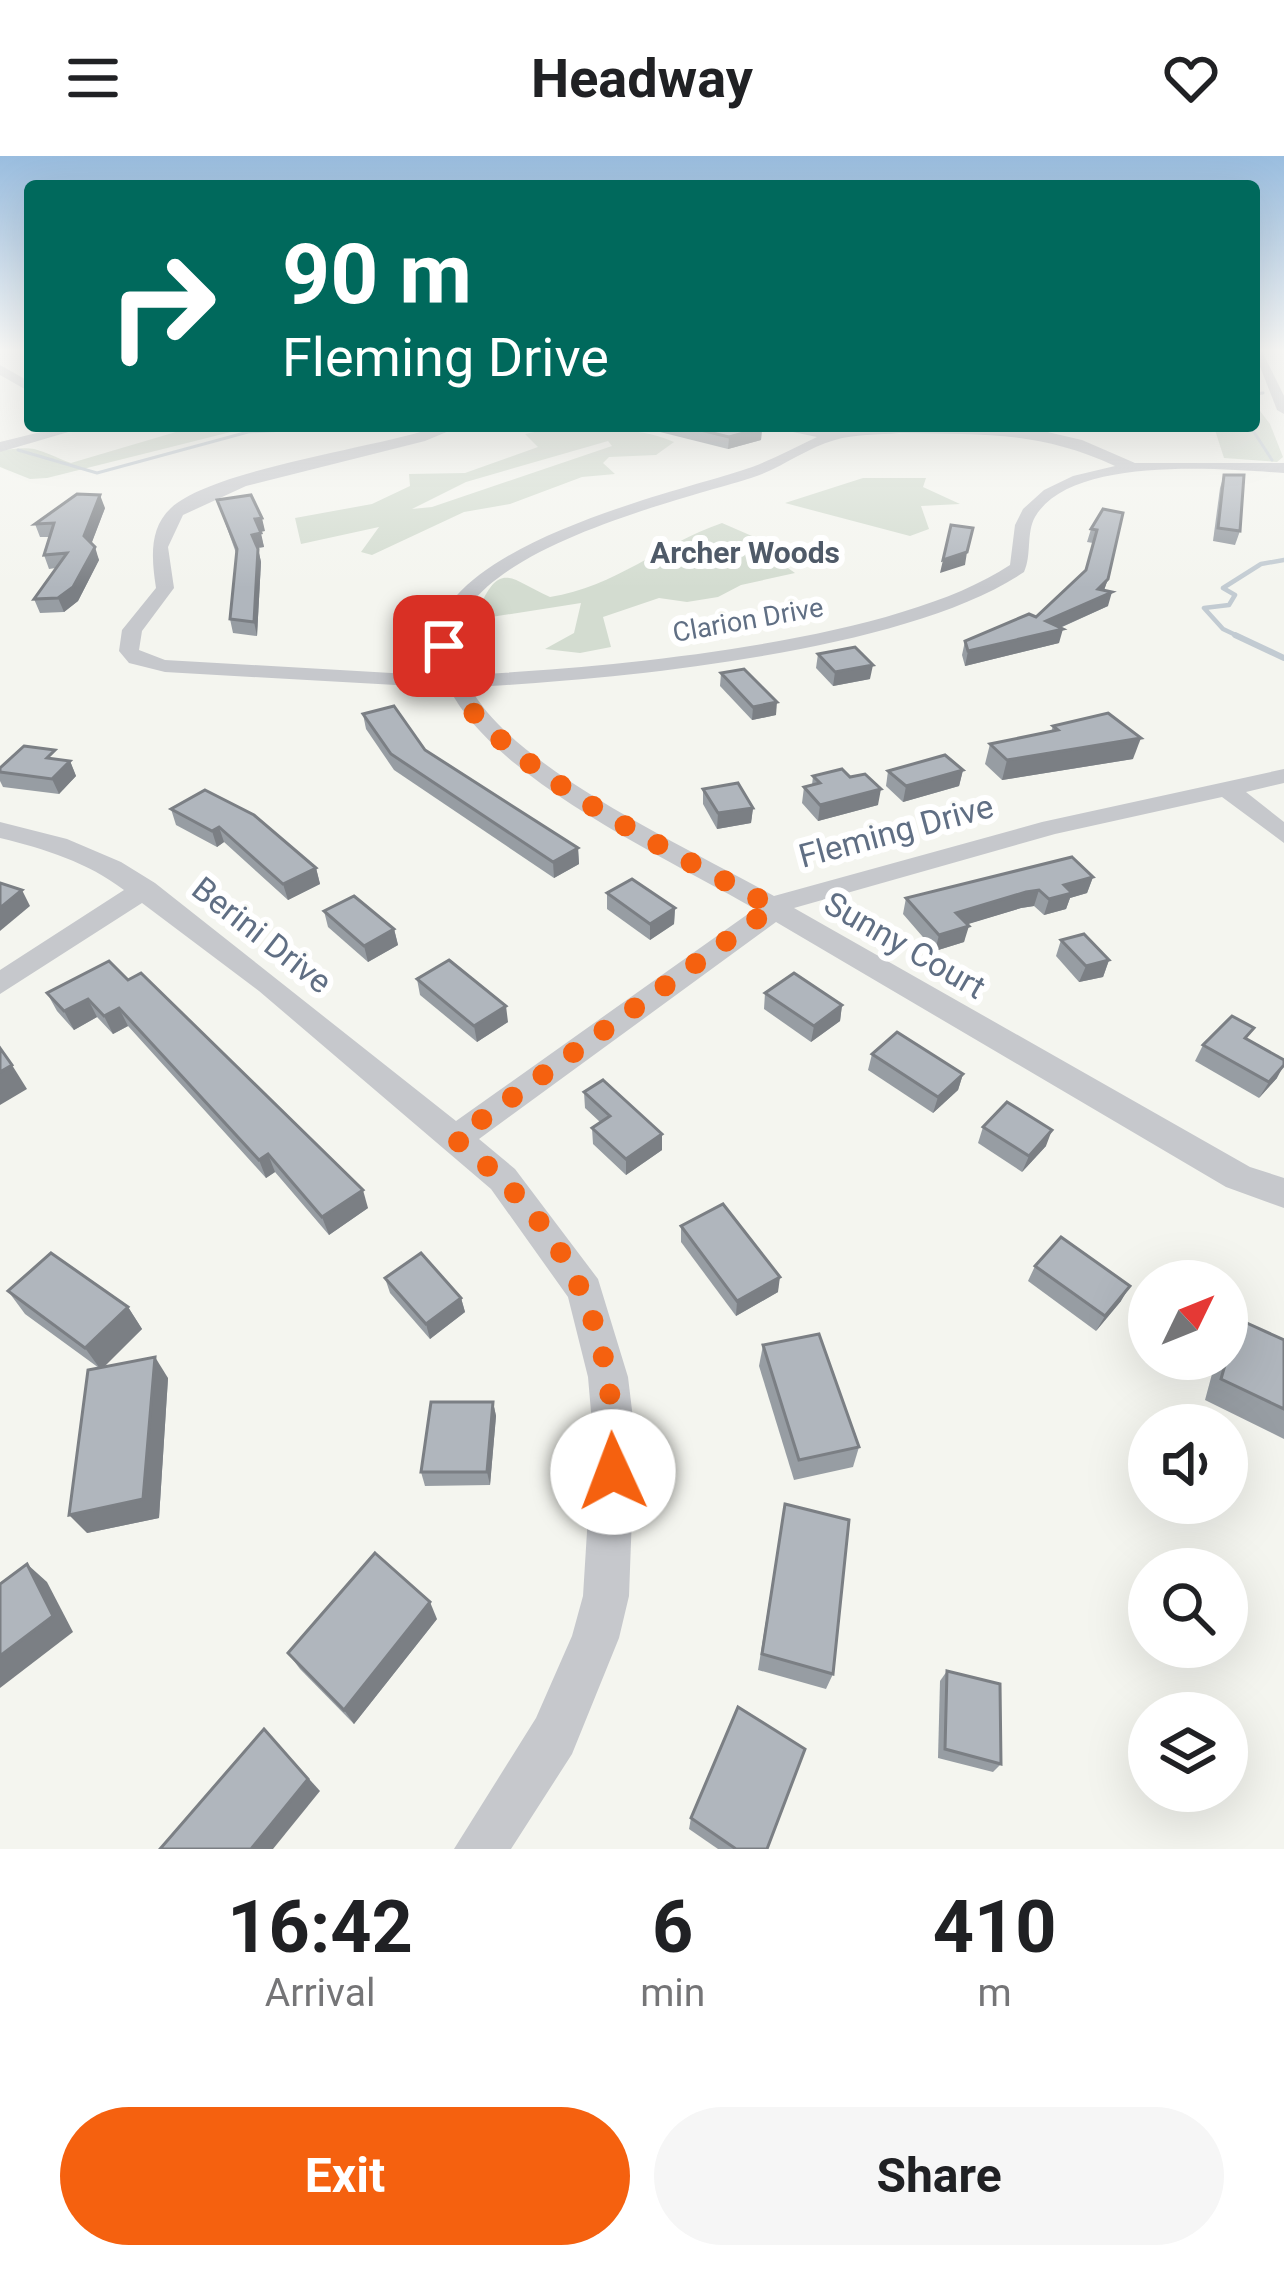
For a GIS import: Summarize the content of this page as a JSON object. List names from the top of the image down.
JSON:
{
  "streets": {
    "street": [
      "Clarion Drive",
      "Fleming Drive",
      "Berini Drive",
      "Sunny Court"
    ]
  },
  "crossings": [
    ["Clarion Drive", "Sunny Court"],
    ["Fleming Drive", "Berini Drive"],
    ["Fleming Drive", "Sunny Court"]
  ],
  "districts": ["Archer Woods"],
  "north": "top right",
  "page": {
    "header": "Headway",
    "turn": ["90 m", "Fleming Drive"],
    "eta": [
      "16:42",
      "Arrival",
      "6",
      "min",
      "410",
      "m"
    ],
    "buttons": ["Exit", "Share"]
  }
}
